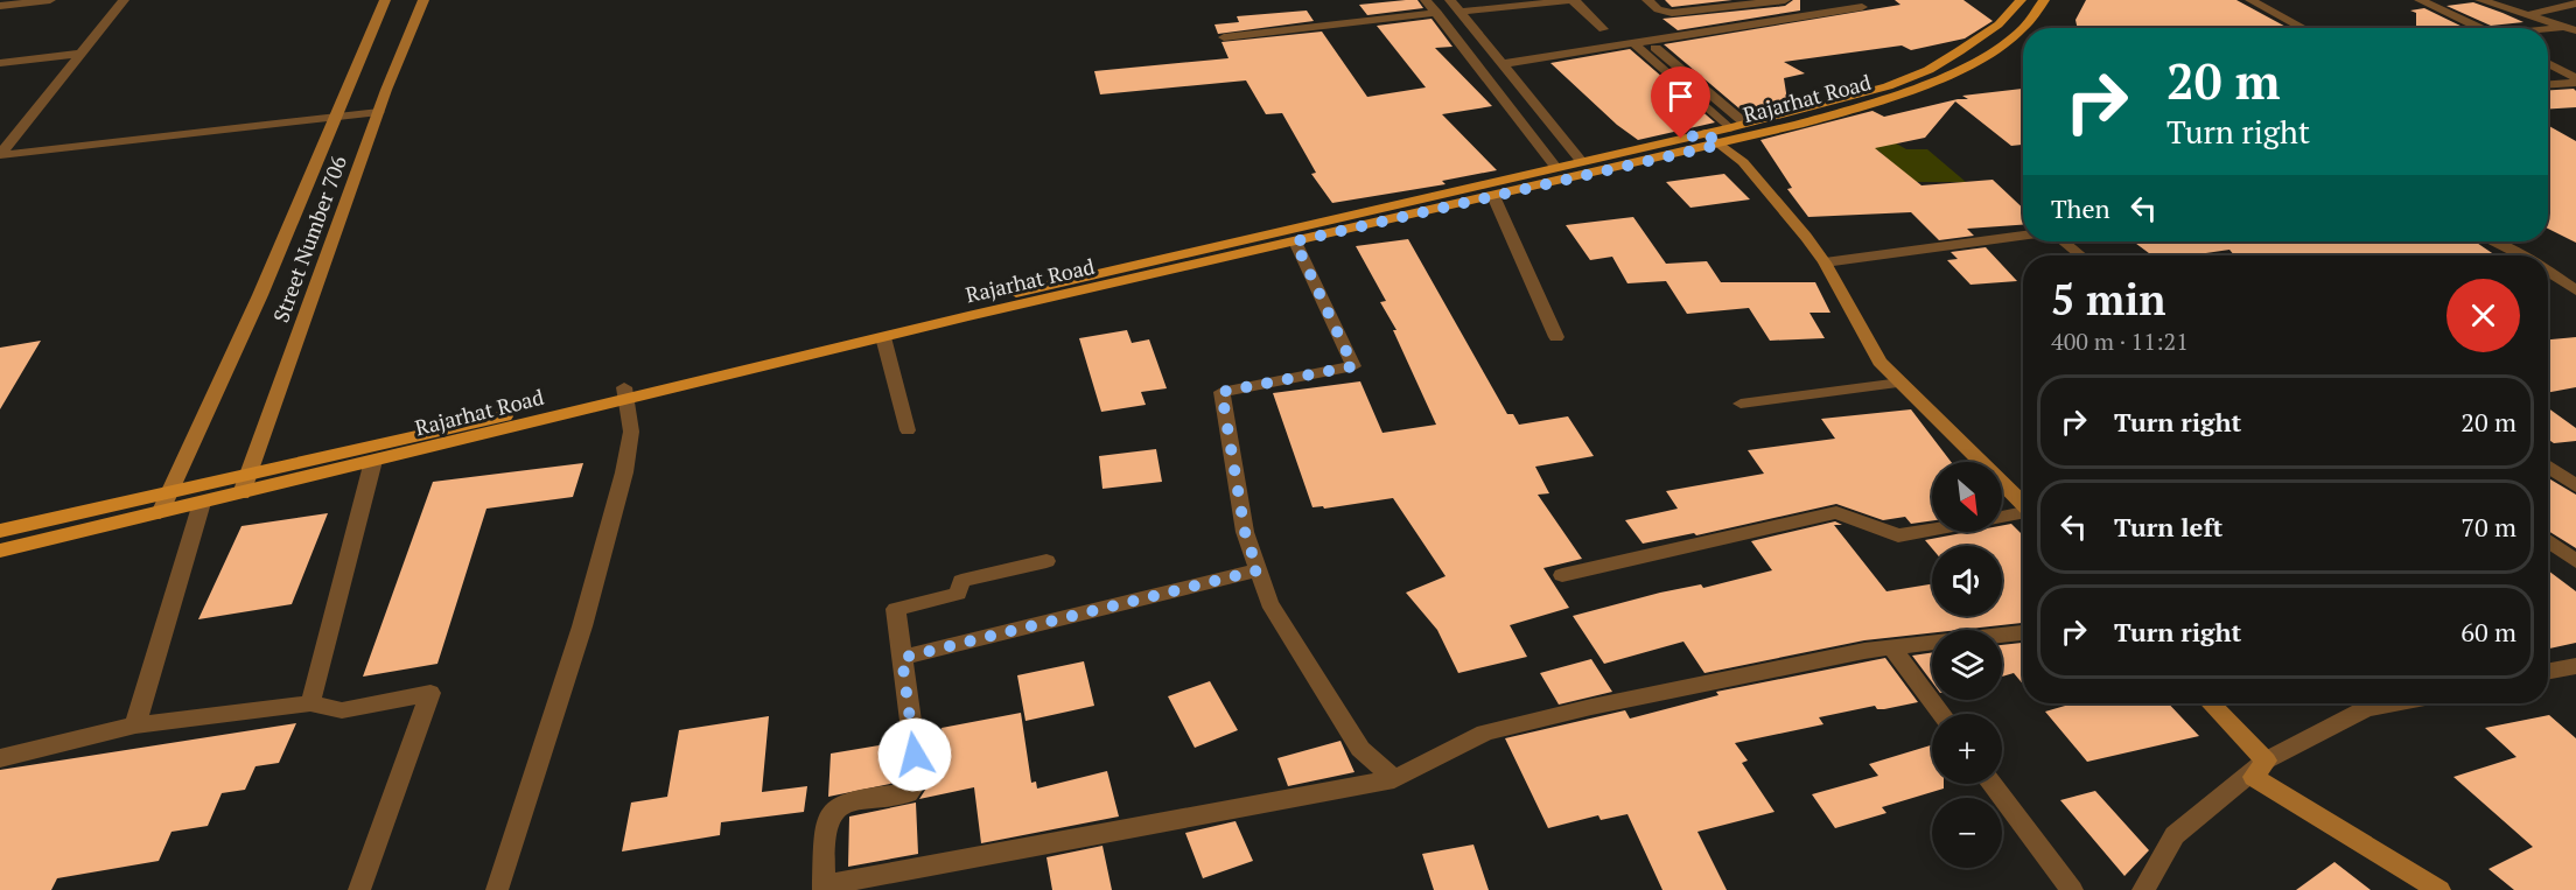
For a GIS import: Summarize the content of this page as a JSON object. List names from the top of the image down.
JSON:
{
  "streets": {
    "main road": ["Rajarhat Road"],
    "street": ["Street Number 706"]
  },
  "crossings": [
    ["Rajarhat Road", "Street Number 706"]
  ],
  "north": "bottom right",
  "page": {
    "turn": ["20 m", "Turn right"],
    "then": "Then",
    "heading": ["5 min", "400 m · 11:21"],
    "list": [
      {
        "name": "Turn right",
        "value": "20 m"
      },
      {
        "name": "Turn left",
        "value": "70 m"
      },
      {
        "name": "Turn right",
        "value": "60 m"
      }
    ],
    "map_buttons": ["+", "−"]
  }
}
